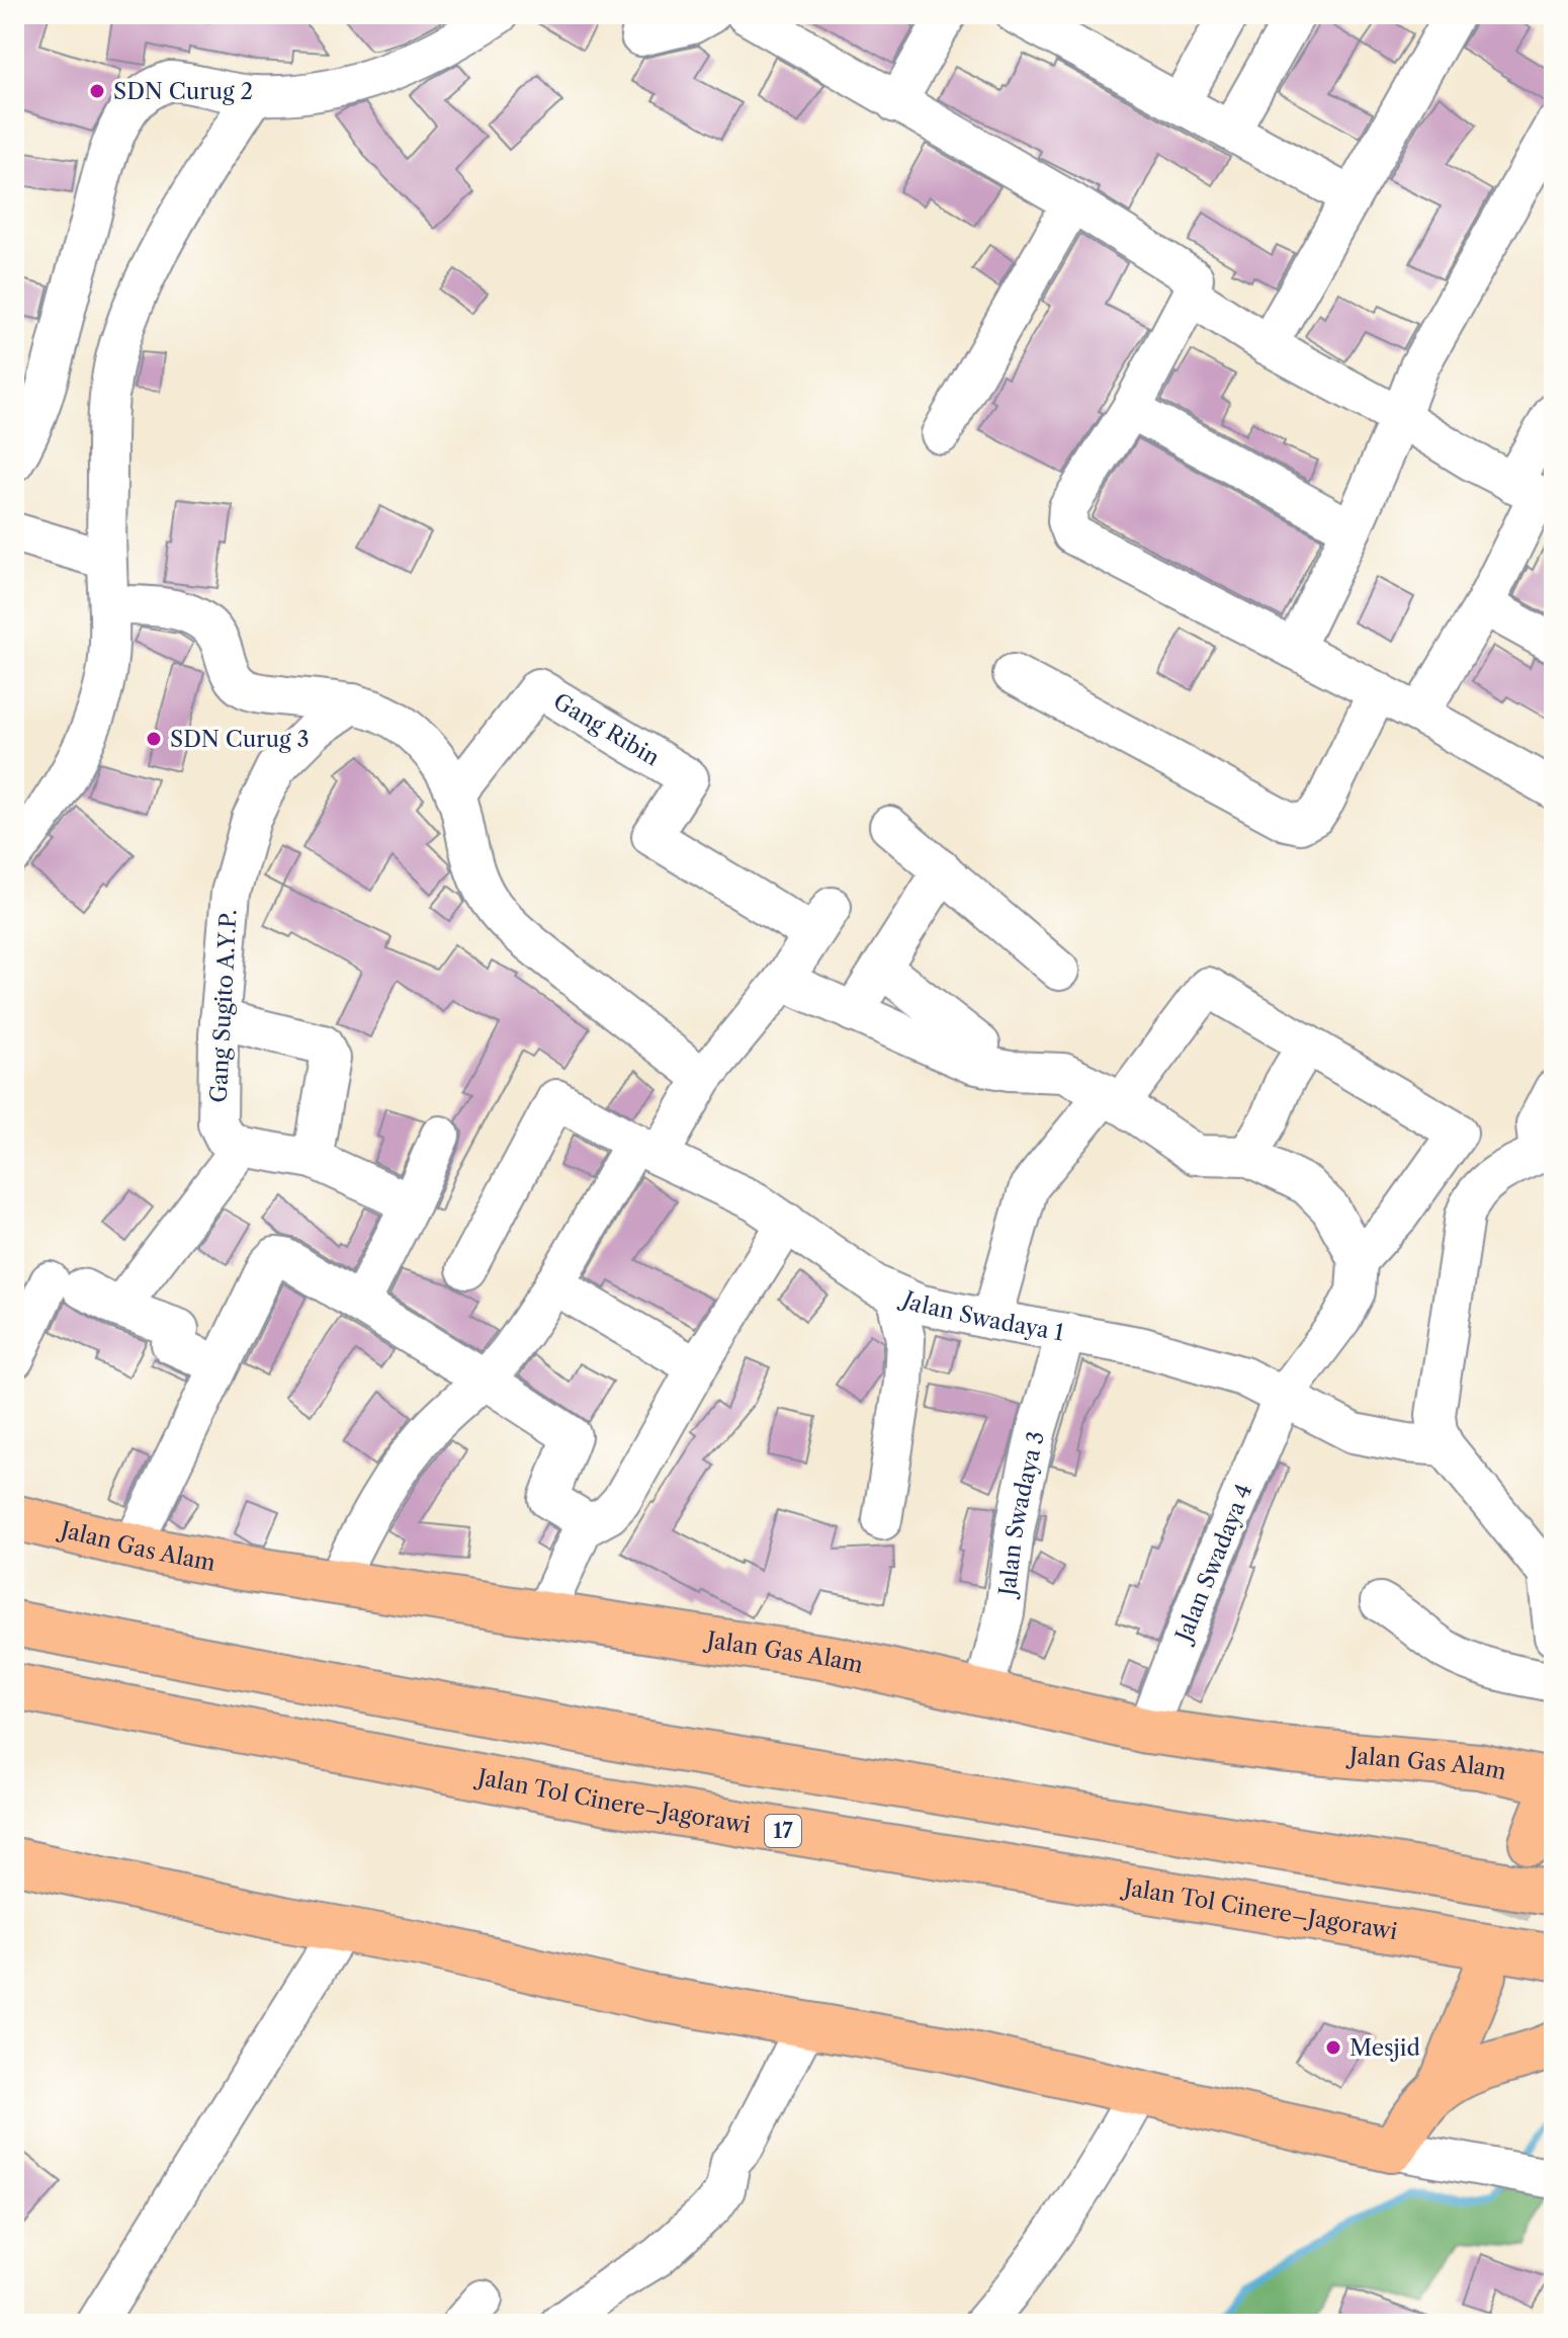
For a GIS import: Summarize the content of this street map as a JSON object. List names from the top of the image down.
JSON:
{
  "streets": {
    "main road": ["Jalan Gas Alam", "Jalan Tol Cinere–Jagorawi", "17"],
    "street": [
      "Gang Ribin",
      "Gang Sugito A.Y.P.",
      "Jalan Swadaya 1",
      "Jalan Swadaya 3",
      "Jalan Swadaya 4"
    ]
  },
  "crossings": [
    ["Jalan Swadaya 1", "Jalan Swadaya 3"],
    ["Jalan Swadaya 1", "Jalan Swadaya 4"],
    ["Jalan Swadaya 3", "Jalan Gas Alam"],
    ["Jalan Gas Alam", "Jalan Swadaya 4"]
  ],
  "places": ["SDN Curug 2", "SDN Curug 3", "Mesjid"]
}
